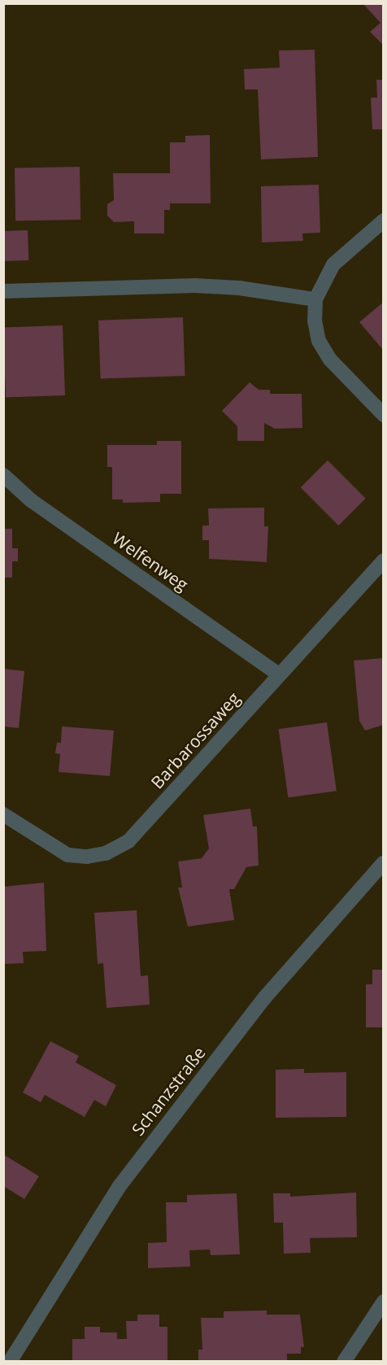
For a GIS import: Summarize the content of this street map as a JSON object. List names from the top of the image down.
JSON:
{
  "streets": {
    "street": ["Welfenweg", "Barbarossaweg", "Schanzstraße"]
  },
  "crossings": [
    ["Welfenweg", "Barbarossaweg"]
  ]
}
